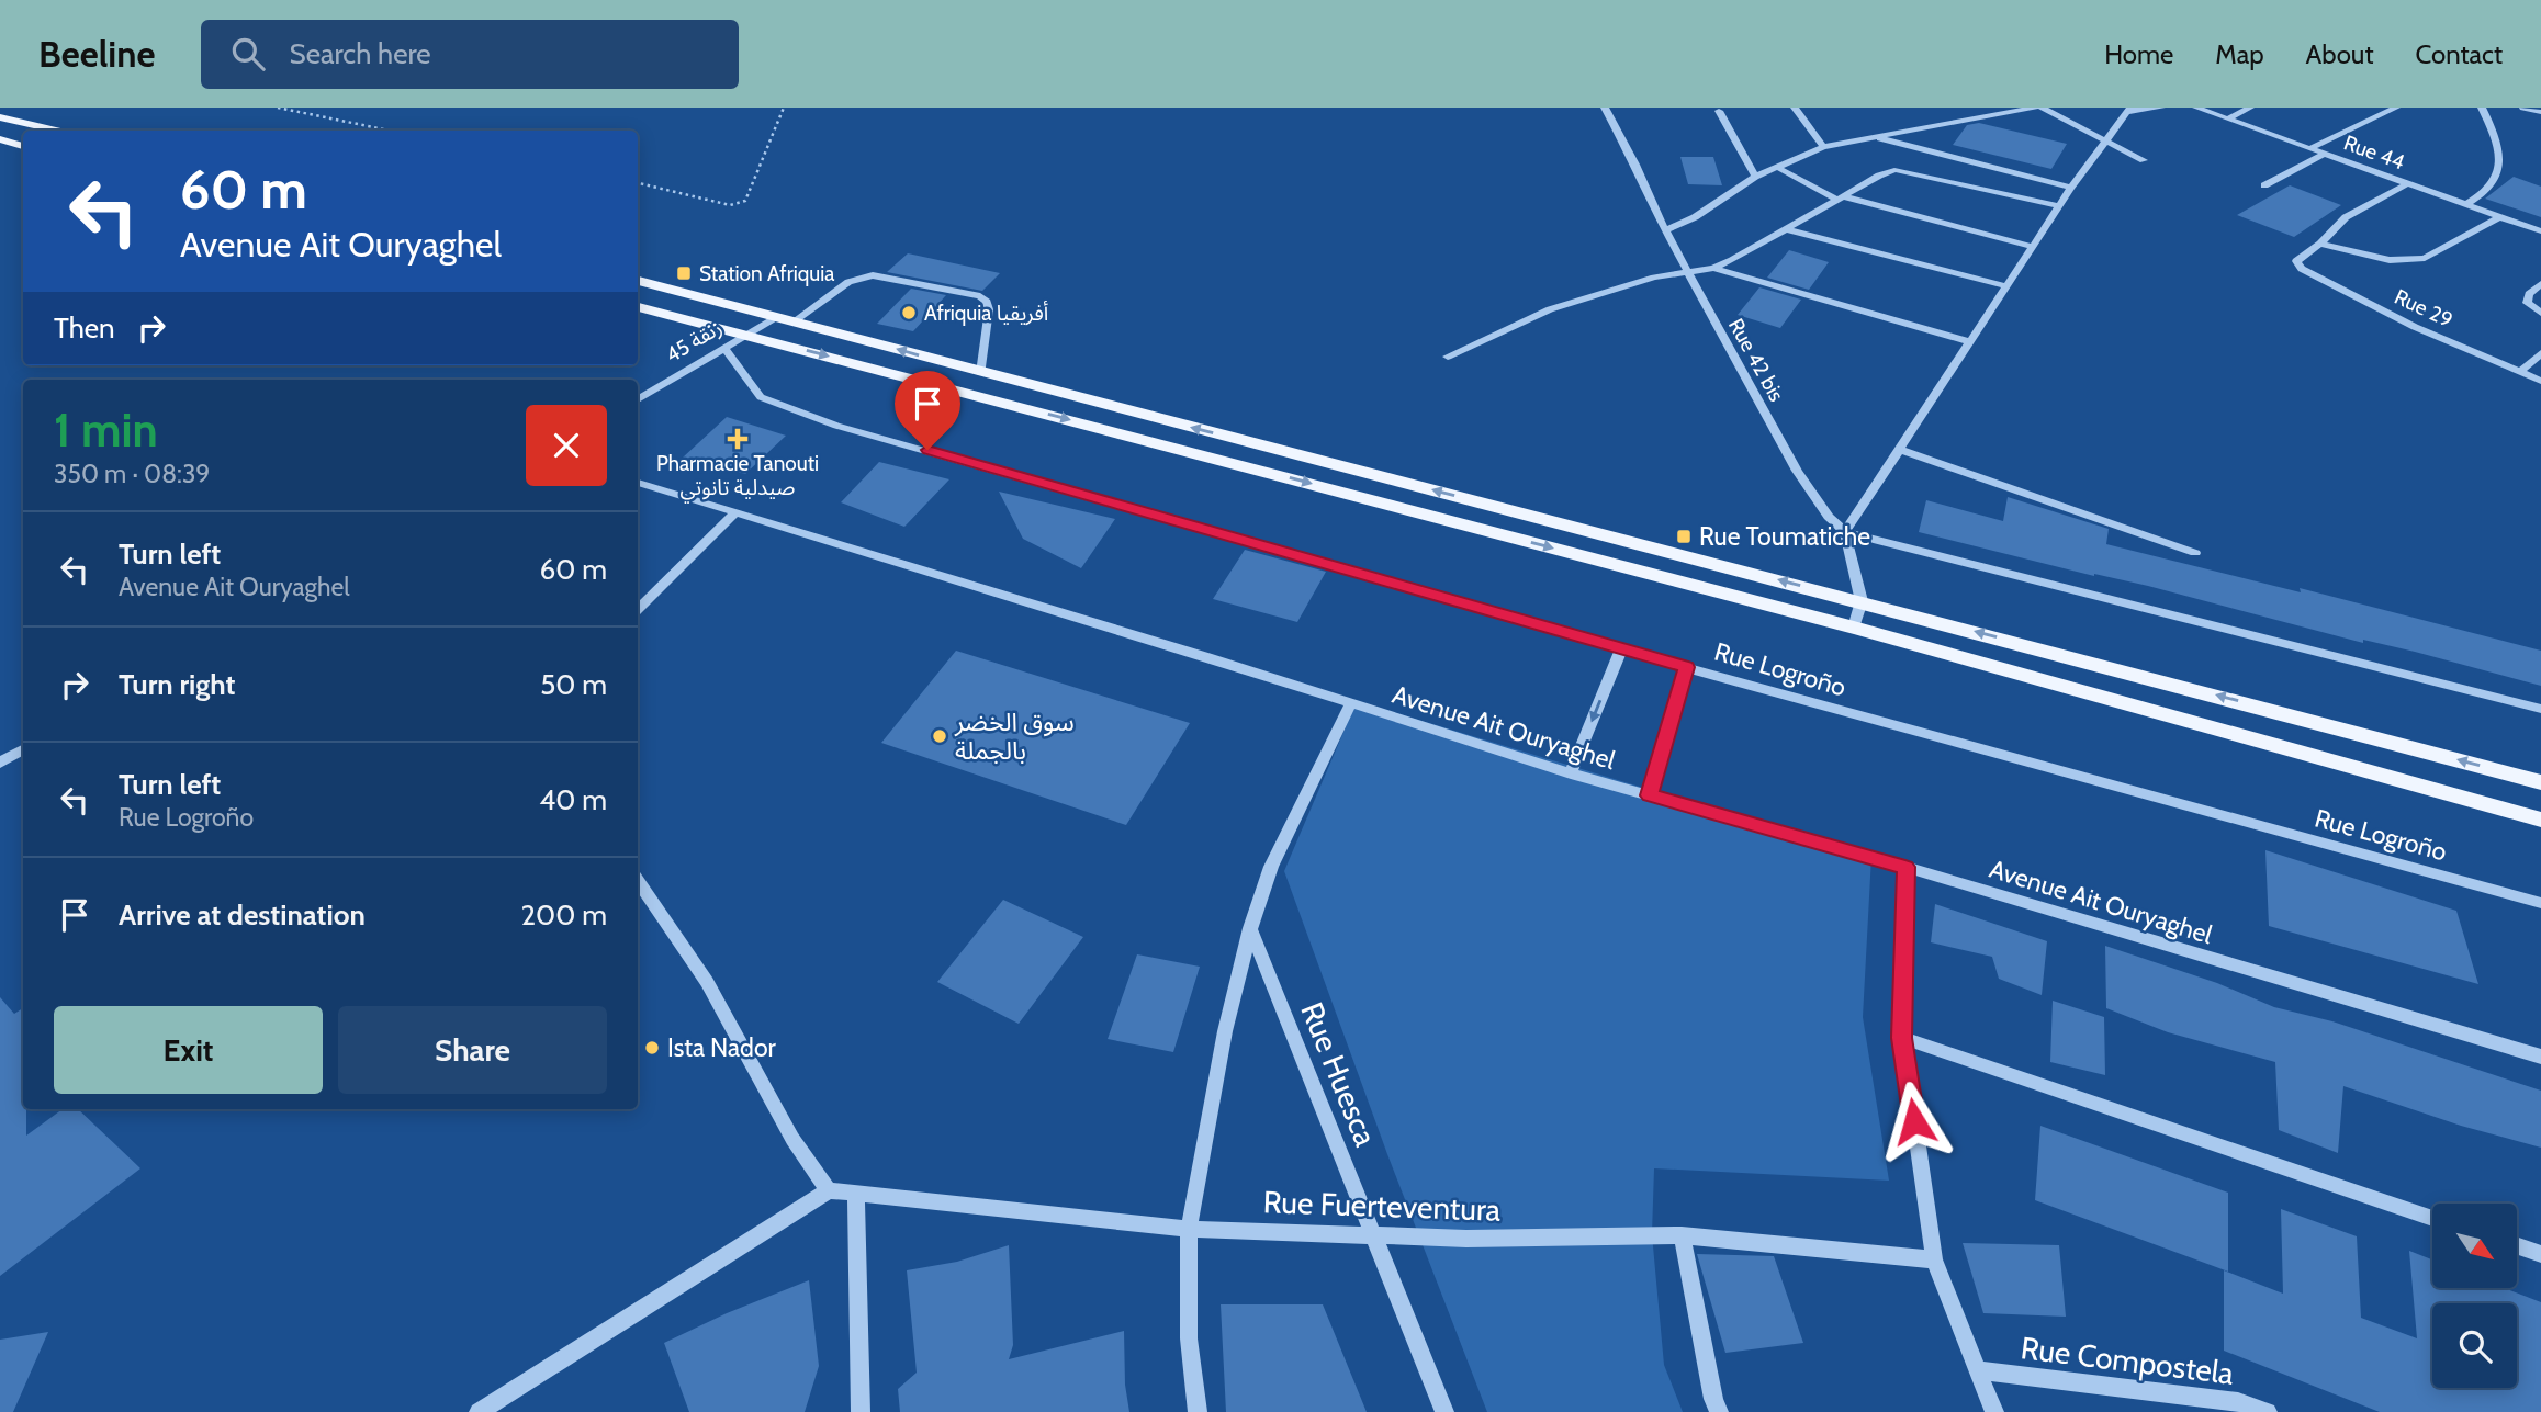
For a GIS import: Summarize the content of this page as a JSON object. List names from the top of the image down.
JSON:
{
  "streets": {
    "street": [
      "Rue 44",
      "Rue 29",
      "زنقة 45",
      "Rue 42 bis",
      "Rue Logroño",
      "Avenue Ait Ouryaghel",
      "Rue Huesca",
      "Rue Fuerteventura",
      "Rue Compostela"
    ]
  },
  "crossings": [
    ["زنقة 45", "Rue Logroño"],
    ["Rue Huesca", "Rue Fuerteventura"]
  ],
  "places": {
    "transit": ["Station Afriquia", "Rue Toumatiche"],
    "other": ["Afriquia أفريقيا", "سوق الخضر بالجملة", "Ista Nador"],
    "health": ["Pharmacie Tanouti صيدلية تانوتي"]
  },
  "north": "bottom right",
  "page": {
    "header": "Beeline",
    "search": "Search here",
    "nav": [
      "Home",
      "Map",
      "About",
      "Contact"
    ],
    "turn": ["60 m", "Avenue Ait Ouryaghel"],
    "then": "Then",
    "heading": ["1 min", "350 m · 08:39"],
    "list": [
      {
        "name": "Turn left",
        "note": "Avenue Ait Ouryaghel",
        "value": "60 m"
      },
      {
        "name": "Turn right",
        "value": "50 m"
      },
      {
        "name": "Turn left",
        "note": "Rue Logroño",
        "value": "40 m"
      },
      {
        "name": "Arrive at destination",
        "value": "200 m"
      }
    ],
    "buttons": ["Exit", "Share"]
  }
}
